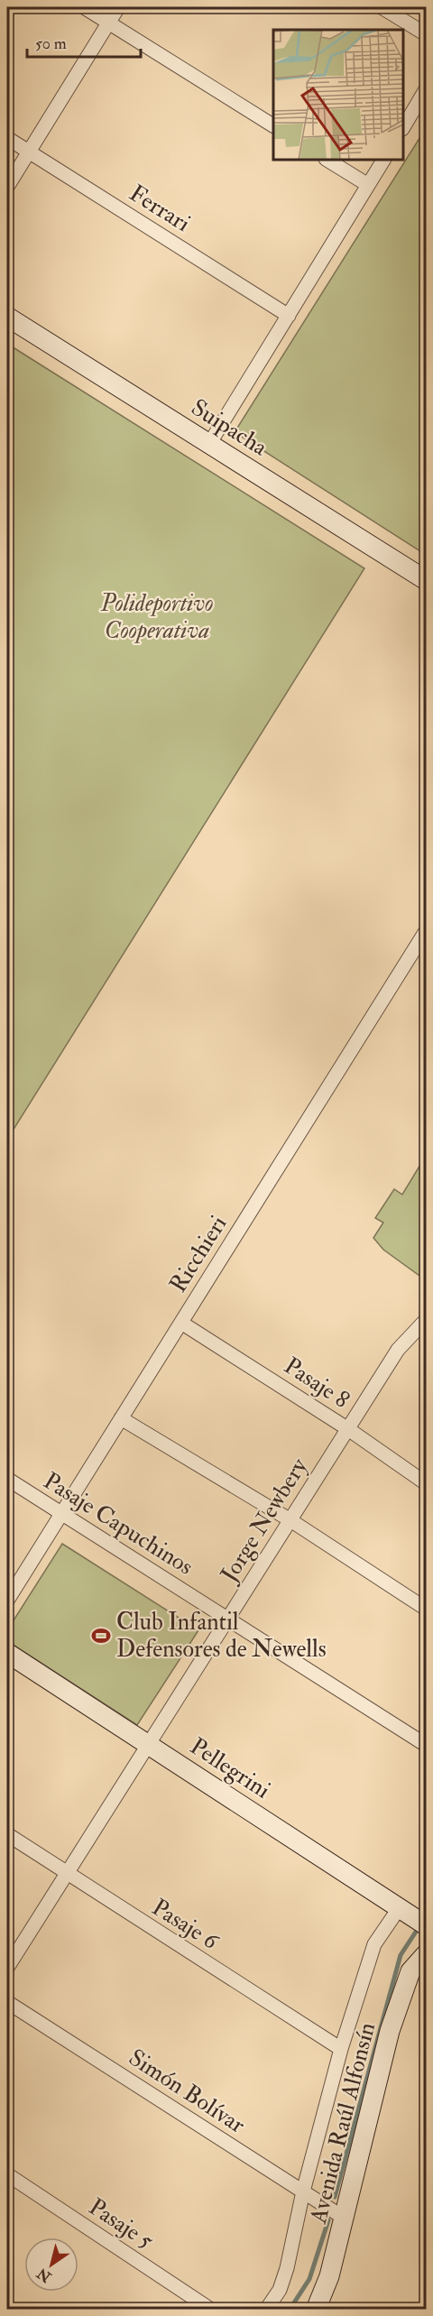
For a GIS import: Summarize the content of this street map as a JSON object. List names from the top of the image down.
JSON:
{
  "streets": {
    "street": [
      "Ferrari",
      "Suipacha",
      "Ricchieri",
      "Pasaje 8",
      "Jorge Newbery",
      "Pasaje Capuchinos",
      "Pellegrini",
      "Pasaje 6",
      "Simón Bolívar",
      "Avenida Raúl Alfonsín",
      "Pasaje 5"
    ]
  },
  "crossings": [
    ["Ricchieri", "Pasaje 8"],
    ["Ricchieri", "Pasaje Capuchinos"],
    ["Pasaje 8", "Jorge Newbery"],
    ["Jorge Newbery", "Pasaje Capuchinos"],
    ["Jorge Newbery", "Pellegrini"],
    ["Jorge Newbery", "Pasaje 6"],
    ["Simón Bolívar", "Avenida Raúl Alfonsín"]
  ],
  "parks": ["Polideportivo Cooperativa"],
  "places": {
    "sports": ["Club Infantil Defensores de Newells"]
  },
  "scale_bar": "50 m",
  "north": "bottom left"
}
